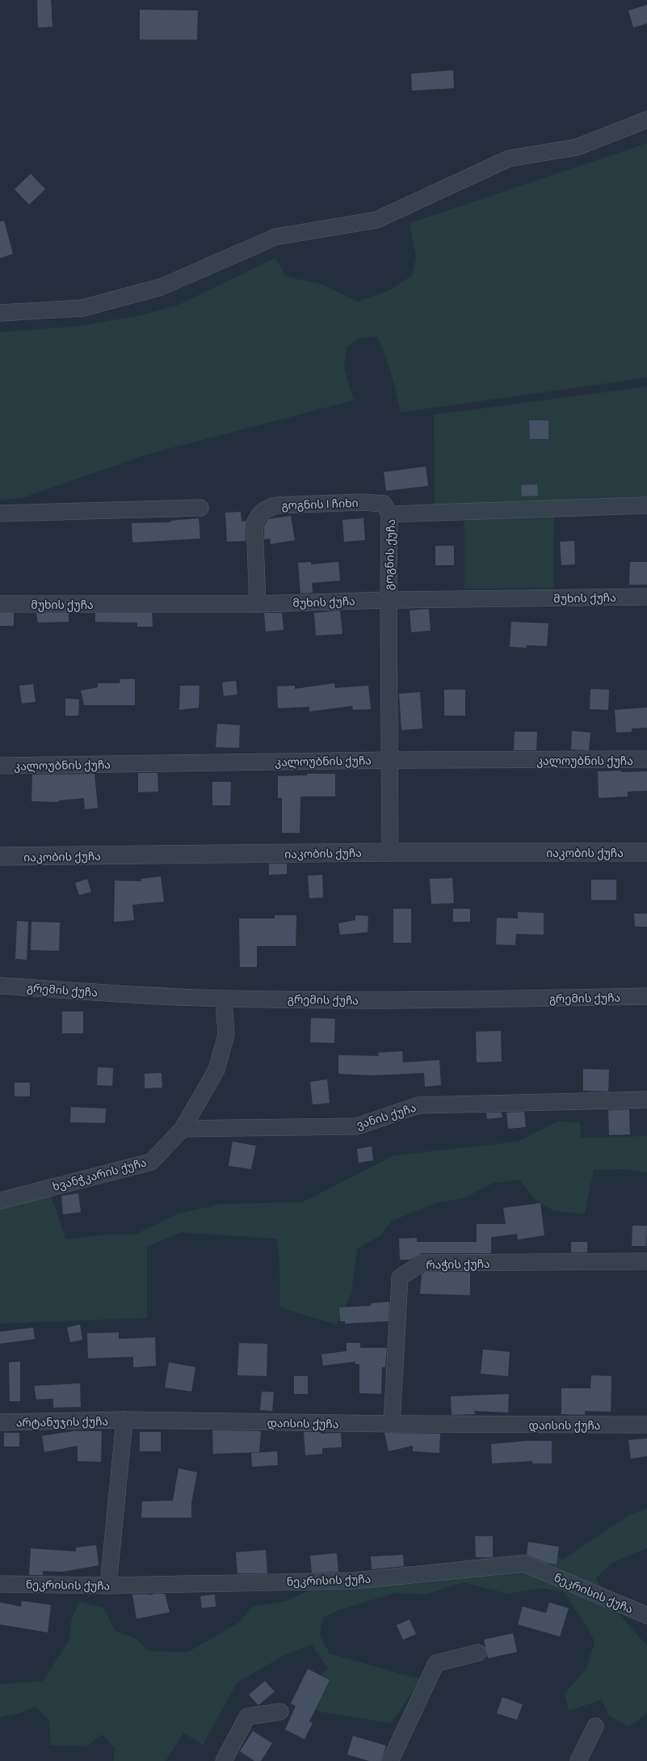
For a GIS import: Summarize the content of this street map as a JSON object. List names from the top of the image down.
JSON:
{
  "streets": {
    "street": [
      "გოგნის I ჩიხი",
      "გოგნის ქუჩა",
      "მუხის ქუჩა",
      "კალოუბნის ქუჩა",
      "იაკობის ქუჩა",
      "გრემის ქუჩა",
      "ვანის ქუჩა",
      "ხვანჭკარის ქუჩა",
      "რაჭის ქუჩა",
      "არტანუჯის ქუჩა",
      "დაისის ქუჩა",
      "ნეკრისის ქუჩა"
    ]
  },
  "crossings": [
    ["გოგნის I ჩიხი", "გოგნის ქუჩა"],
    ["გოგნის I ჩიხი", "მუხის ქუჩა"],
    ["გოგნის ქუჩა", "მუხის ქუჩა"],
    ["გოგნის ქუჩა", "კალოუბნის ქუჩა"],
    ["გოგნის ქუჩა", "იაკობის ქუჩა"],
    ["გრემის ქუჩა", "ხვანჭკარის ქუჩა"],
    ["ვანის ქუჩა", "ხვანჭკარის ქუჩა"],
    ["რაჭის ქუჩა", "დაისის ქუჩა"],
    ["არტანუჯის ქუჩა", "დაისის ქუჩა"]
  ]
}
